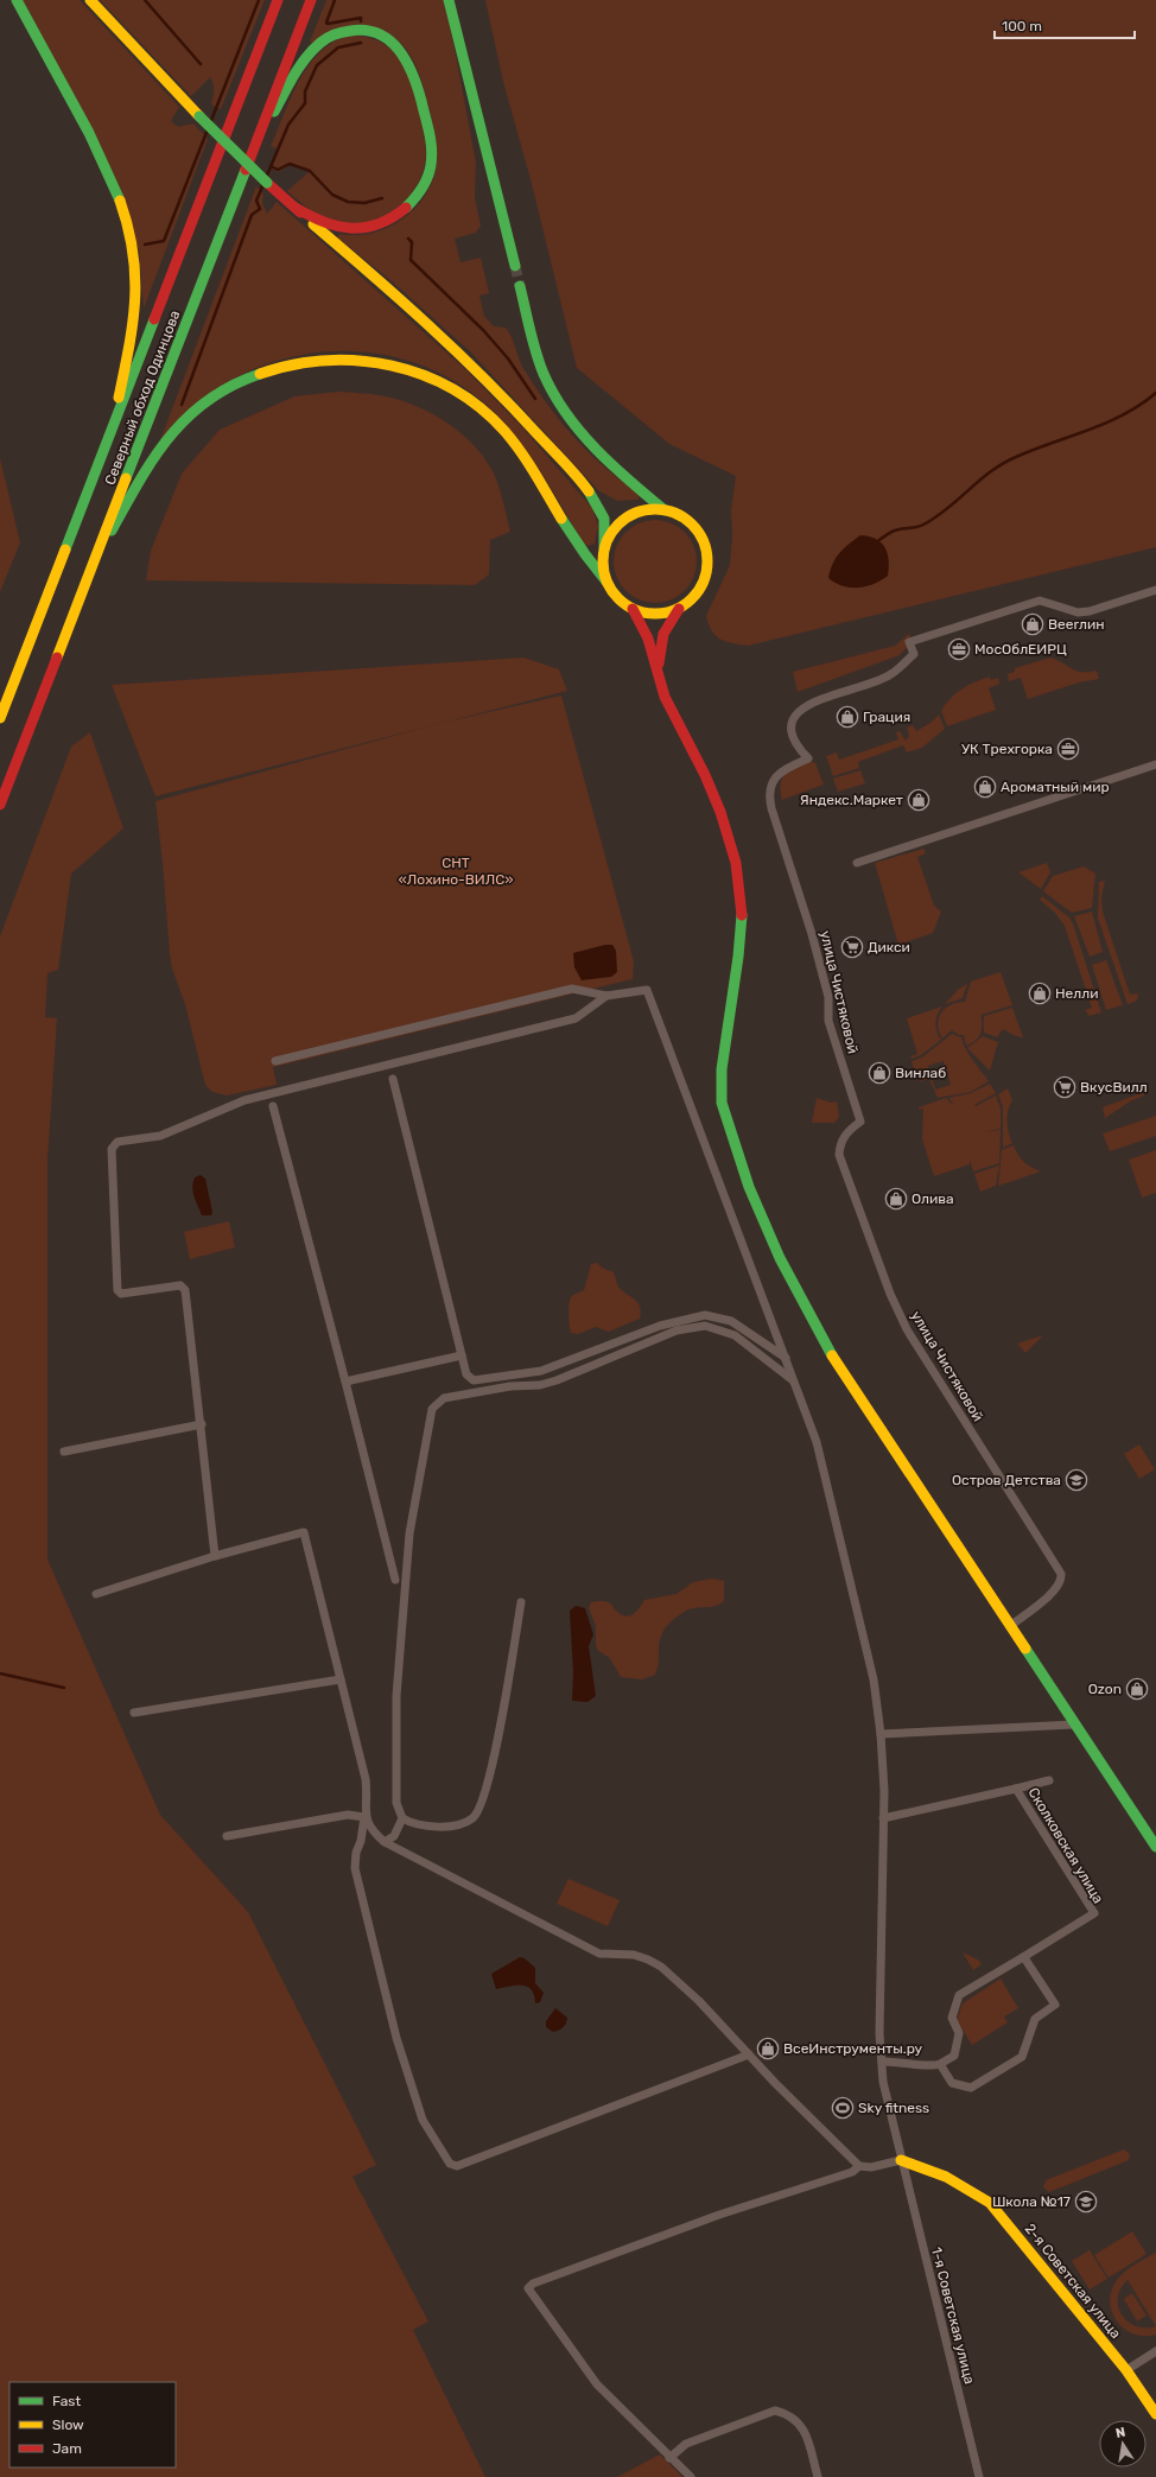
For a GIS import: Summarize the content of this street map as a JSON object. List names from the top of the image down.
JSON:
{
  "streets": {
    "main road": ["Северный обход Одинцова", "2-я Советская улица"],
    "street": ["улица Чистяковой", "Сколковская улица", "1-я Советская улица"]
  },
  "crossings": [
    ["Сколковская улица", "1-я Советская улица"],
    ["2-я Советская улица", "1-я Советская улица"]
  ],
  "parks": ["СНТ «Лохино-ВИЛС»"],
  "places": {
    "shop": [
      "Beerлин",
      "Грация",
      "Ароматный мир",
      "Яндекс.Маркет",
      "Нелли",
      "Винлаб",
      "Олива",
      "Ozon",
      "ВсеИнструменты.ру"
    ],
    "office": ["МосОблЕИРЦ", "УК Трехгорка"],
    "supermarket": ["Дикси", "ВкусВилл"],
    "school or university": ["Остров Детства", "Школа №17"],
    "sports": ["Sky fitness"]
  },
  "legend": ["Fast", "Slow", "Jam"],
  "scale_bar": "100 m",
  "north": "top"
}
